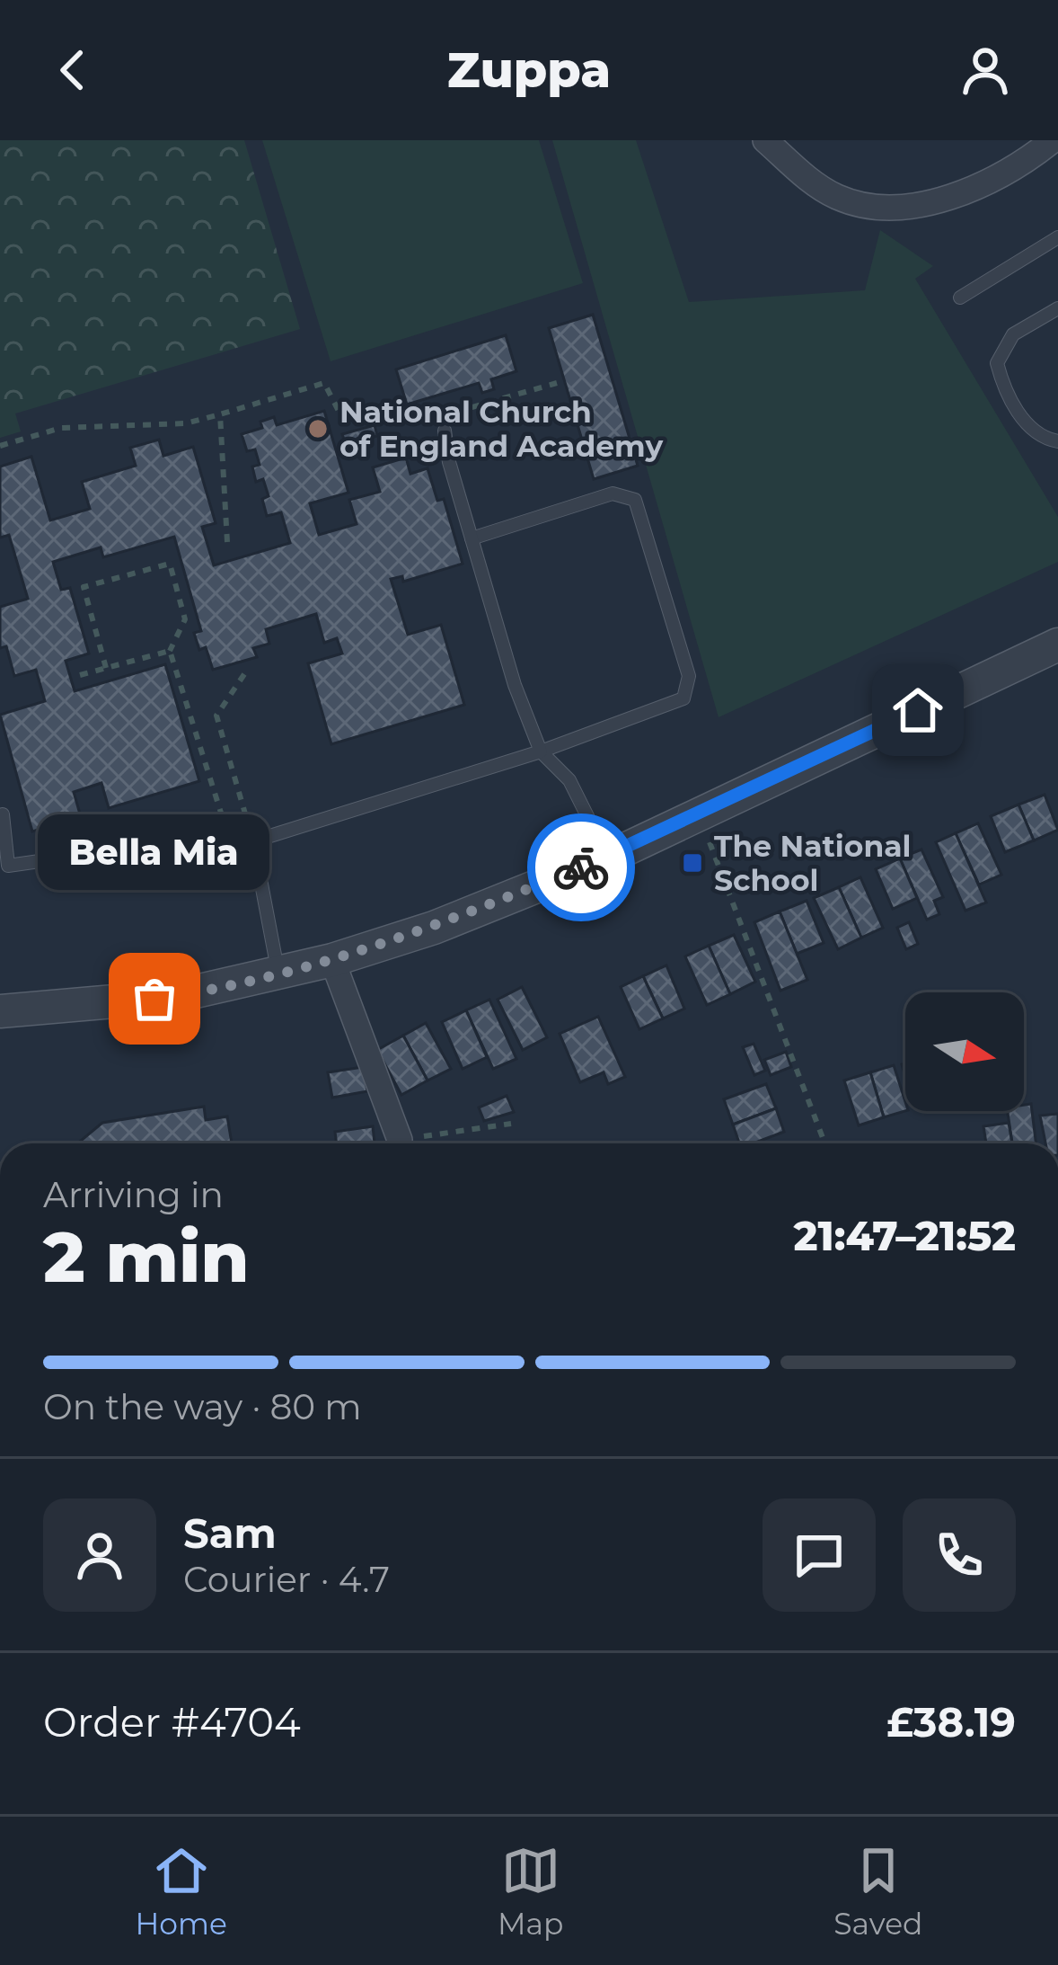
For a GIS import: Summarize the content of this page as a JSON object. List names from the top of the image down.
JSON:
{
  "places": {
    "other": ["National Church of England Academy", "Bella Mia"],
    "transit": ["The National School"]
  },
  "north": "right",
  "page": {
    "header": "Zuppa",
    "bubble": "Bella Mia",
    "heading": ["2 min", "Arriving in", "21:47–21:52"],
    "panel": [
      "Sam",
      "Courier · 4.7",
      "Order #4704",
      "£38.19"
    ],
    "bar": "On the way · 80 m",
    "tabs": ["Home", "Map", "Saved"]
  }
}
